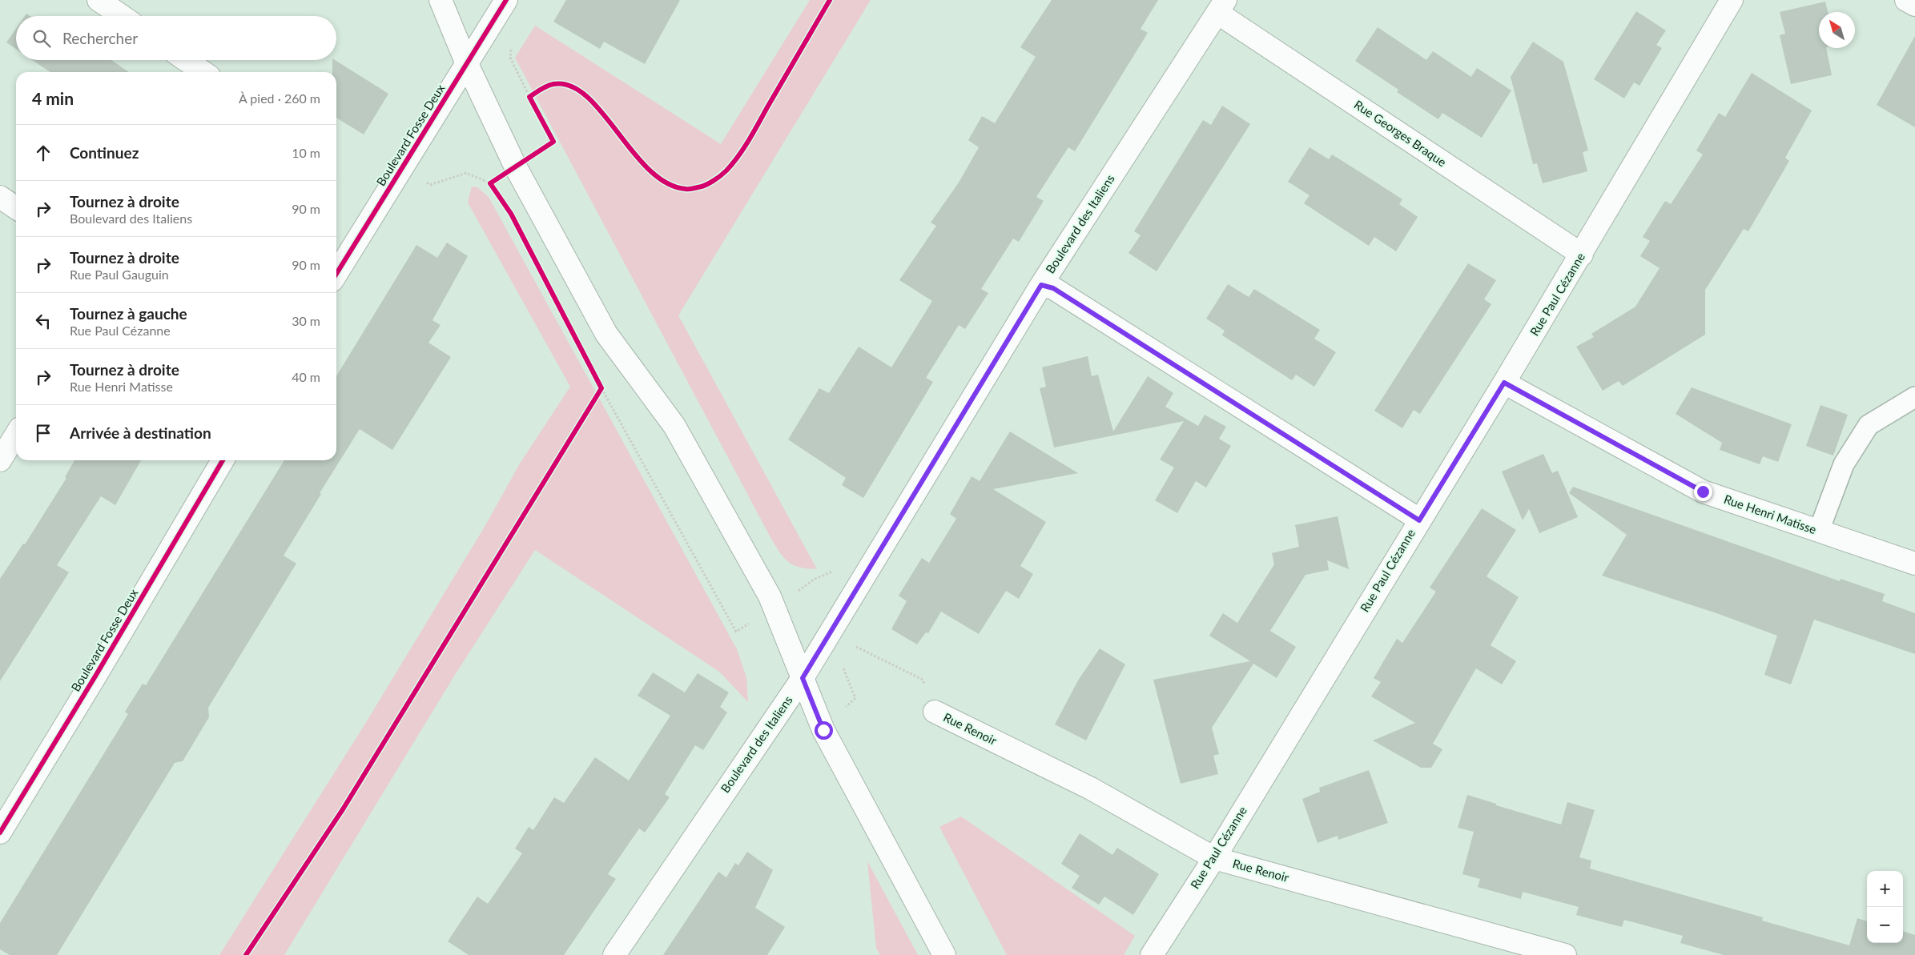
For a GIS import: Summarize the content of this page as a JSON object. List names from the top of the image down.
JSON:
{
  "streets": {
    "street": [
      "Rue Georges Braque",
      "Boulevard Fosse Deux",
      "Boulevard des Italiens",
      "Rue Paul Cézanne",
      "Rue Henri Matisse",
      "Rue Renoir"
    ]
  },
  "crossings": [
    ["Rue Georges Braque", "Boulevard des Italiens"],
    ["Rue Georges Braque", "Rue Paul Cézanne"],
    ["Rue Paul Cézanne", "Rue Henri Matisse"],
    ["Rue Paul Cézanne", "Rue Renoir"]
  ],
  "north": "top left",
  "page": {
    "search": "Rechercher",
    "heading": ["4 min", "À pied · 260 m"],
    "list": [
      ["Continuez", "10 m"],
      ["Tournez à droite", "Boulevard des Italiens", "90 m"],
      ["Tournez à droite", "Rue Paul Gauguin", "90 m"],
      ["Tournez à gauche", "Rue Paul Cézanne", "30 m"],
      ["Tournez à droite", "Rue Henri Matisse", "40 m"],
      "Arrivée à destination"
    ],
    "map_buttons": ["+", "−"]
  }
}
